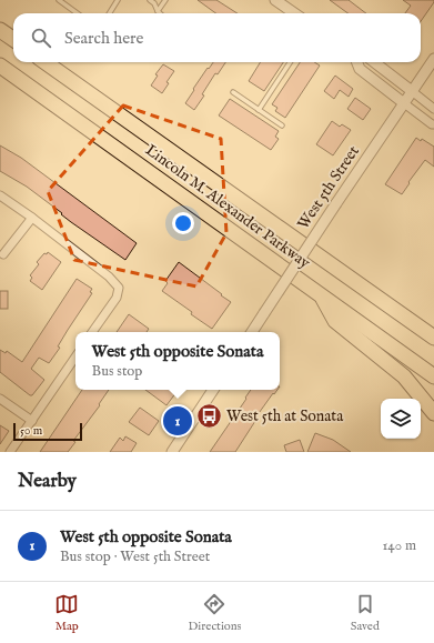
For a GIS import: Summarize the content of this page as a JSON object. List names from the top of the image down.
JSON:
{
  "streets": {
    "highway": ["Lincoln M. Alexander Parkway"],
    "street": ["West 5th Street"]
  },
  "places": {
    "bus stop": ["West 5th at Sonata"]
  },
  "scale_bar": "50 m",
  "page": {
    "search": "Search here",
    "popup": ["West 5th opposite Sonata", "Bus stop"],
    "pins": "1",
    "scale": "50 m",
    "heading": "Nearby",
    "list": [
      {
        "mark": "1",
        "name": "West 5th opposite Sonata",
        "note": "Bus stop · West 5th Street",
        "value": "140 m"
      }
    ],
    "nav": ["Map", "Directions", "Saved"]
  }
}
